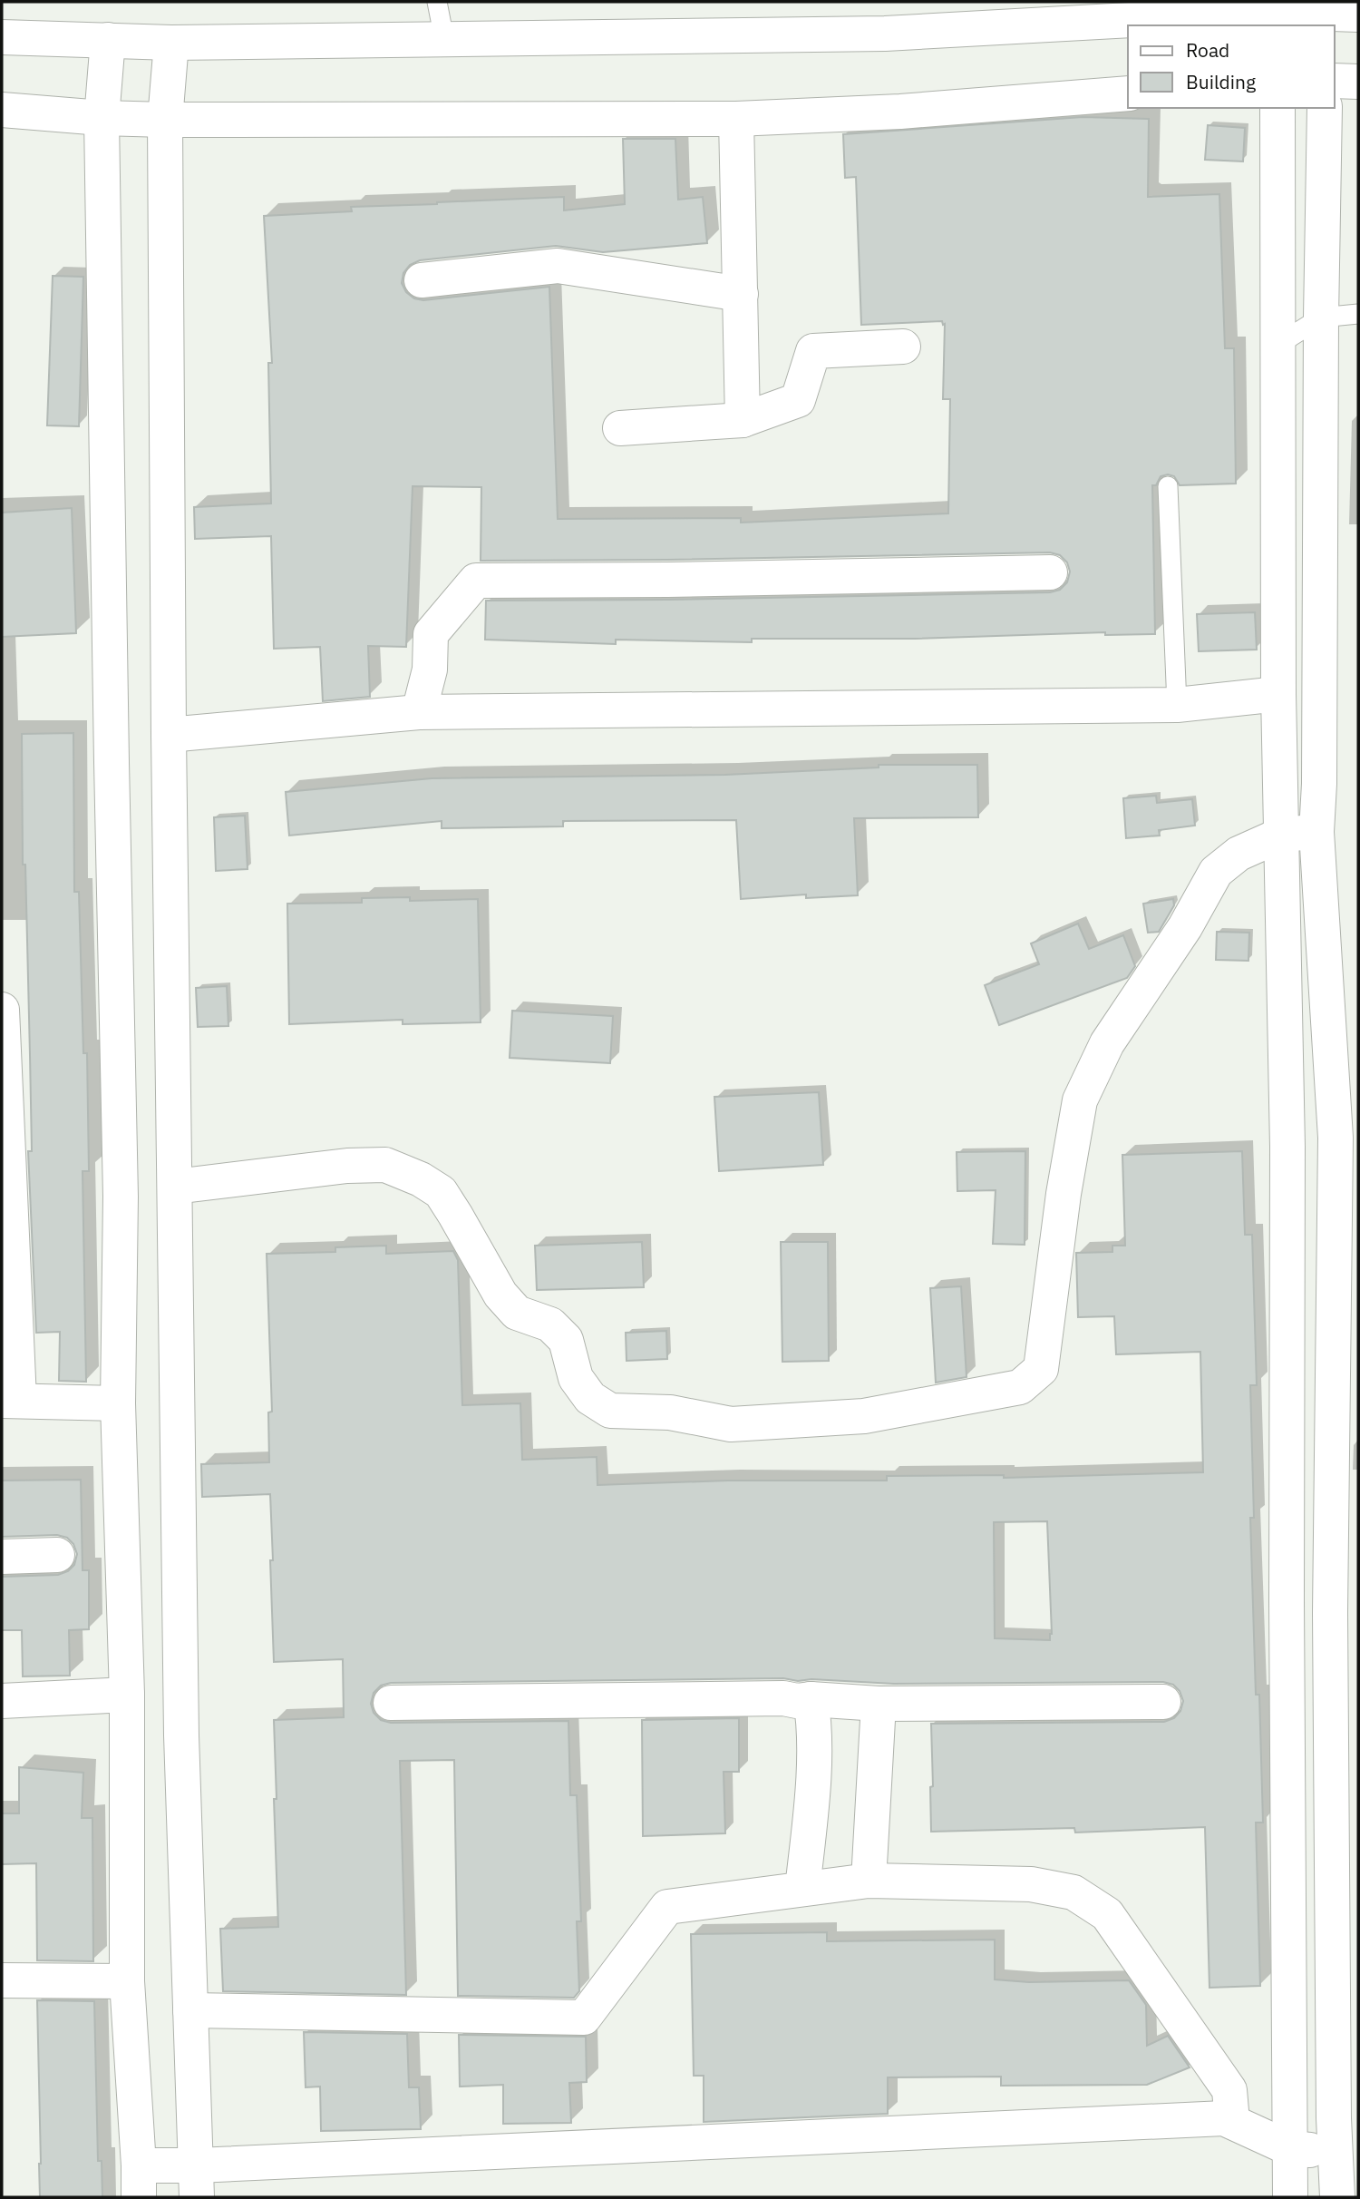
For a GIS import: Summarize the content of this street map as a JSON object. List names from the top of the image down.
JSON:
{
  "legend": ["Road", "Building"]
}
